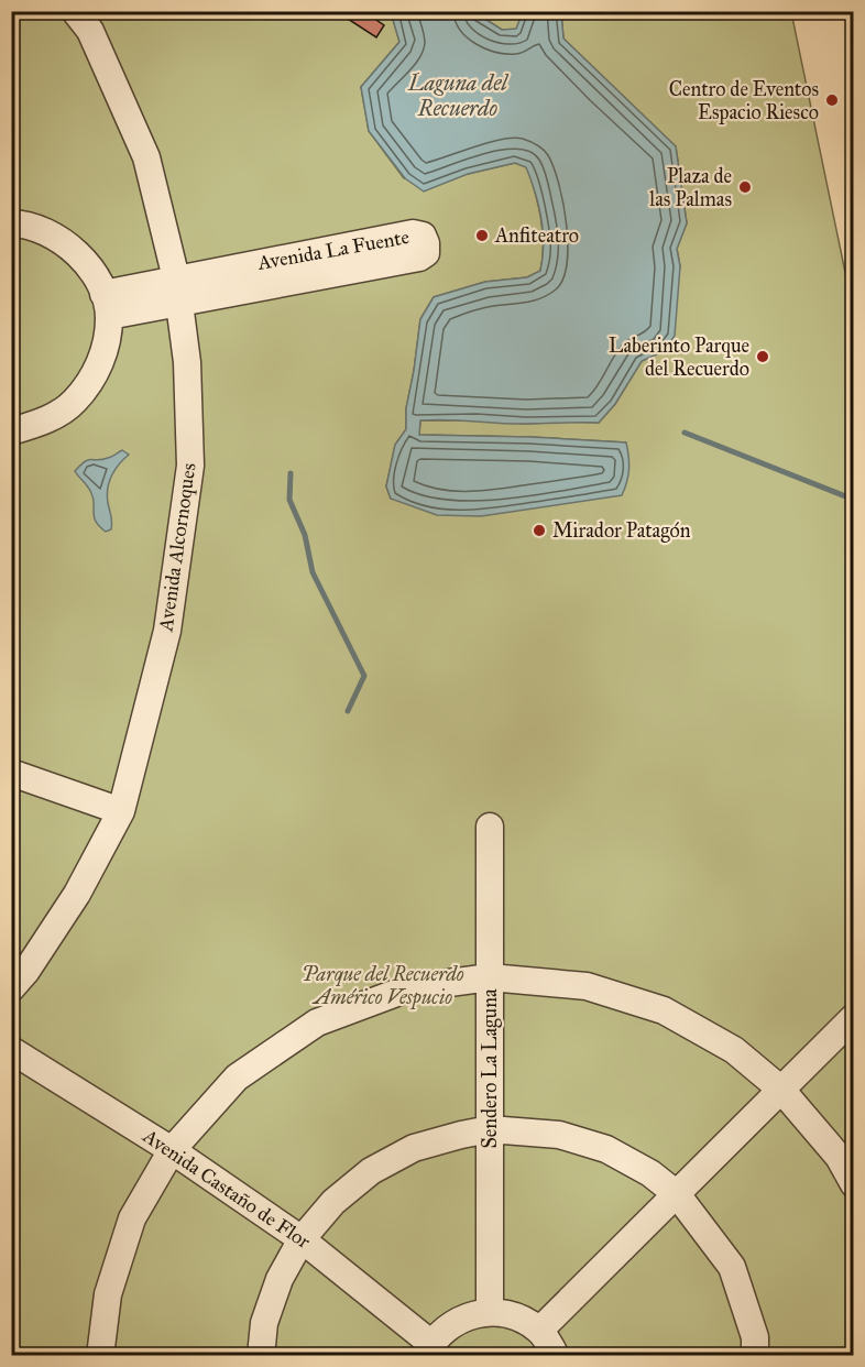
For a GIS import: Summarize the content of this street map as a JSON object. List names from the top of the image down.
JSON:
{
  "streets": {
    "lane": [
      "Avenida La Fuente",
      "Avenida Alcornoques",
      "Sendero La Laguna",
      "Avenida Castaño de Flor"
    ]
  },
  "crossings": [
    ["Avenida La Fuente", "Avenida Alcornoques"]
  ],
  "water": ["Laguna del Recuerdo"],
  "parks": ["Parque del Recuerdo Américo Vespucio"],
  "places": [
    "Centro de Eventos Espacio Riesco",
    "Plaza de las Palmas",
    "Anfiteatro",
    "Laberinto Parque del Recuerdo",
    "Mirador Patagón"
  ]
}
